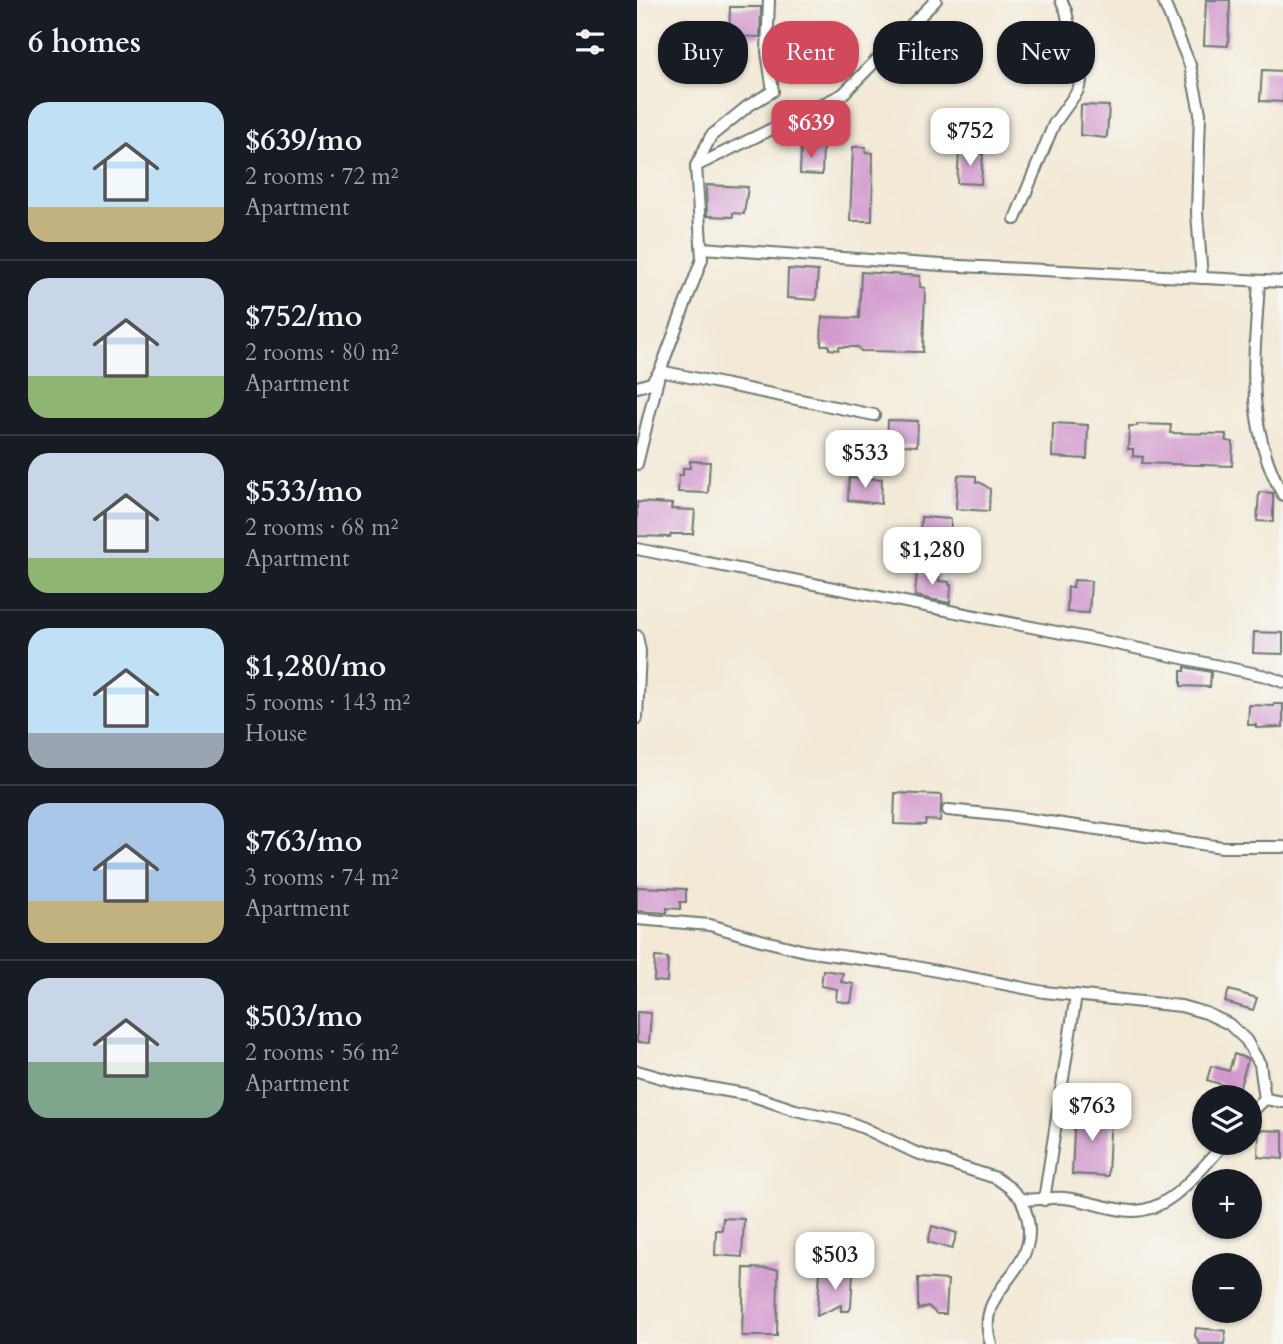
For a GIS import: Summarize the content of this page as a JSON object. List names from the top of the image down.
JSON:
{
  "page": {
    "heading": "6 homes",
    "chip": [
      "Buy",
      "Rent",
      "Filters",
      "New"
    ],
    "list": [
      {
        "name": "$639/mo",
        "note": "2 rooms · 72 m² · Apartment"
      },
      {
        "name": "$752/mo",
        "note": "2 rooms · 80 m² · Apartment"
      },
      {
        "name": "$533/mo",
        "note": "2 rooms · 68 m² · Apartment"
      },
      {
        "name": "$1,280/mo",
        "note": "5 rooms · 143 m² · House"
      },
      {
        "name": "$763/mo",
        "note": "3 rooms · 74 m² · Apartment"
      },
      {
        "name": "$503/mo",
        "note": "2 rooms · 56 m² · Apartment"
      }
    ],
    "price": [
      "$639",
      "$752",
      "$533",
      "$1,280",
      "$763",
      "$503"
    ],
    "map_buttons": ["+", "−"]
  }
}
